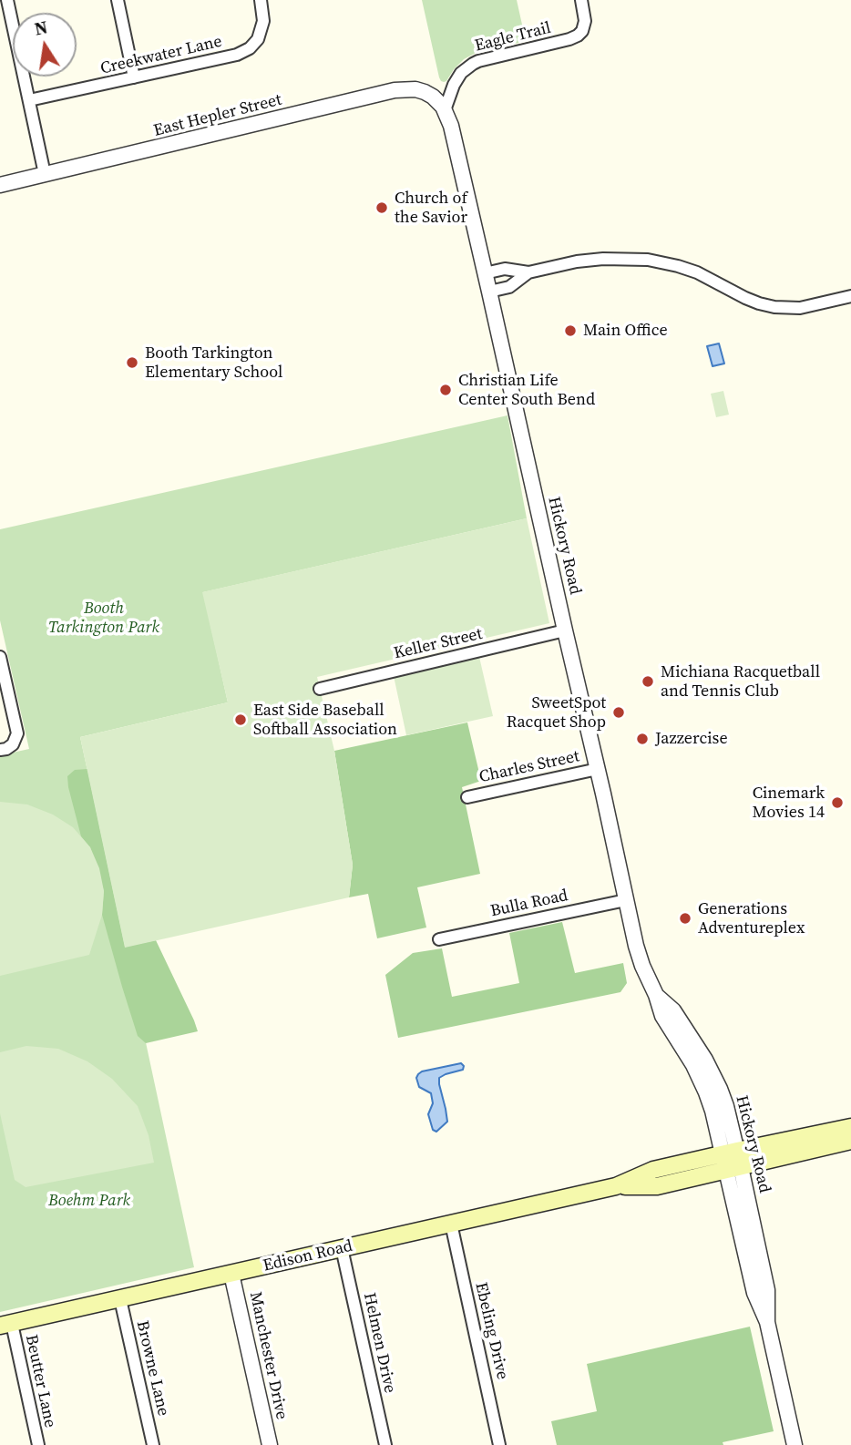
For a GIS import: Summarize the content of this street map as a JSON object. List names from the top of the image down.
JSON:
{
  "streets": {
    "main road": ["Edison Road"],
    "street": [
      "Eagle Trail",
      "Creekwater Lane",
      "East Hepler Street",
      "Hickory Road",
      "Keller Street",
      "Charles Street",
      "Bulla Road",
      "Ebeling Drive",
      "Helmen Drive",
      "Manchester Drive",
      "Browne Lane",
      "Beutter Lane"
    ]
  },
  "crossings": [
    ["Eagle Trail", "East Hepler Street"],
    ["Eagle Trail", "Hickory Road"],
    ["East Hepler Street", "Hickory Road"],
    ["Hickory Road", "Keller Street"],
    ["Hickory Road", "Charles Street"],
    ["Hickory Road", "Bulla Road"],
    ["Hickory Road", "Edison Road"],
    ["Edison Road", "Ebeling Drive"],
    ["Edison Road", "Helmen Drive"],
    ["Edison Road", "Manchester Drive"],
    ["Edison Road", "Browne Lane"],
    ["Edison Road", "Beutter Lane"]
  ],
  "parks": ["Booth Tarkington Park", "Boehm Park"],
  "places": [
    "Church of the Savior",
    "Main Office",
    "Booth Tarkington Elementary School",
    "Christian Life Center South Bend",
    "Michiana Racquetball and Tennis Club",
    "SweetSpot Racquet Shop",
    "East Side Baseball Softball Association",
    "Jazzercise",
    "Cinemark Movies 14",
    "Generations Adventureplex"
  ],
  "north": "top"
}
